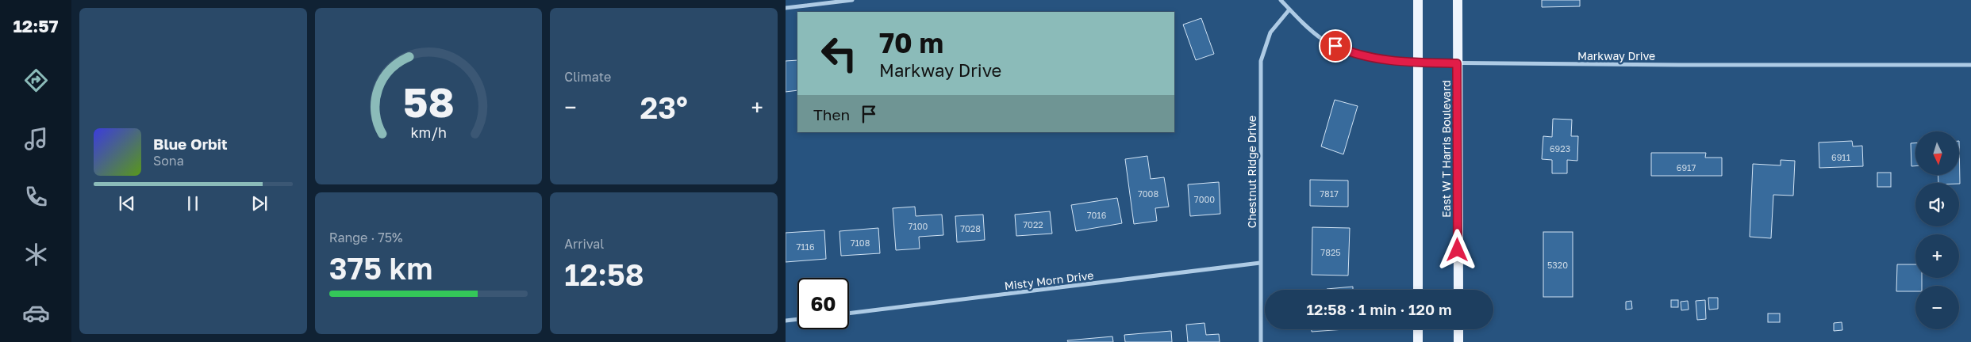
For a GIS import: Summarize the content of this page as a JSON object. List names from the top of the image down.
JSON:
{
  "streets": {
    "main road": ["East W T Harris Boulevard"],
    "street": ["Markway Drive", "Chestnut Ridge Drive", "Misty Morn Drive"]
  },
  "crossings": [
    ["Markway Drive", "East W T Harris Boulevard"],
    ["Markway Drive", "Chestnut Ridge Drive"],
    ["Chestnut Ridge Drive", "Misty Morn Drive"]
  ],
  "house_numbers": [
    "6923",
    "6911",
    "6917",
    "7008",
    "7817",
    "7000",
    "7016",
    "7022",
    "7100",
    "7028",
    "7108",
    "7116",
    "7825",
    "5320"
  ],
  "north": "bottom",
  "page": {
    "tabs": "12:57",
    "tile": [
      "Climate",
      ["Range · 75%", "375 km"],
      ["Arrival", "12:58"]
    ],
    "turn": ["70 m", "Markway Drive"],
    "heat": ["−", "23°", "+"],
    "then": "Then",
    "song": ["Blue Orbit", "Sona"],
    "map_buttons": ["+", "−"],
    "limit": "60",
    "trip": "12:58 · 1 min · 120 m",
    "gauge": ["58", "km/h"]
  }
}
